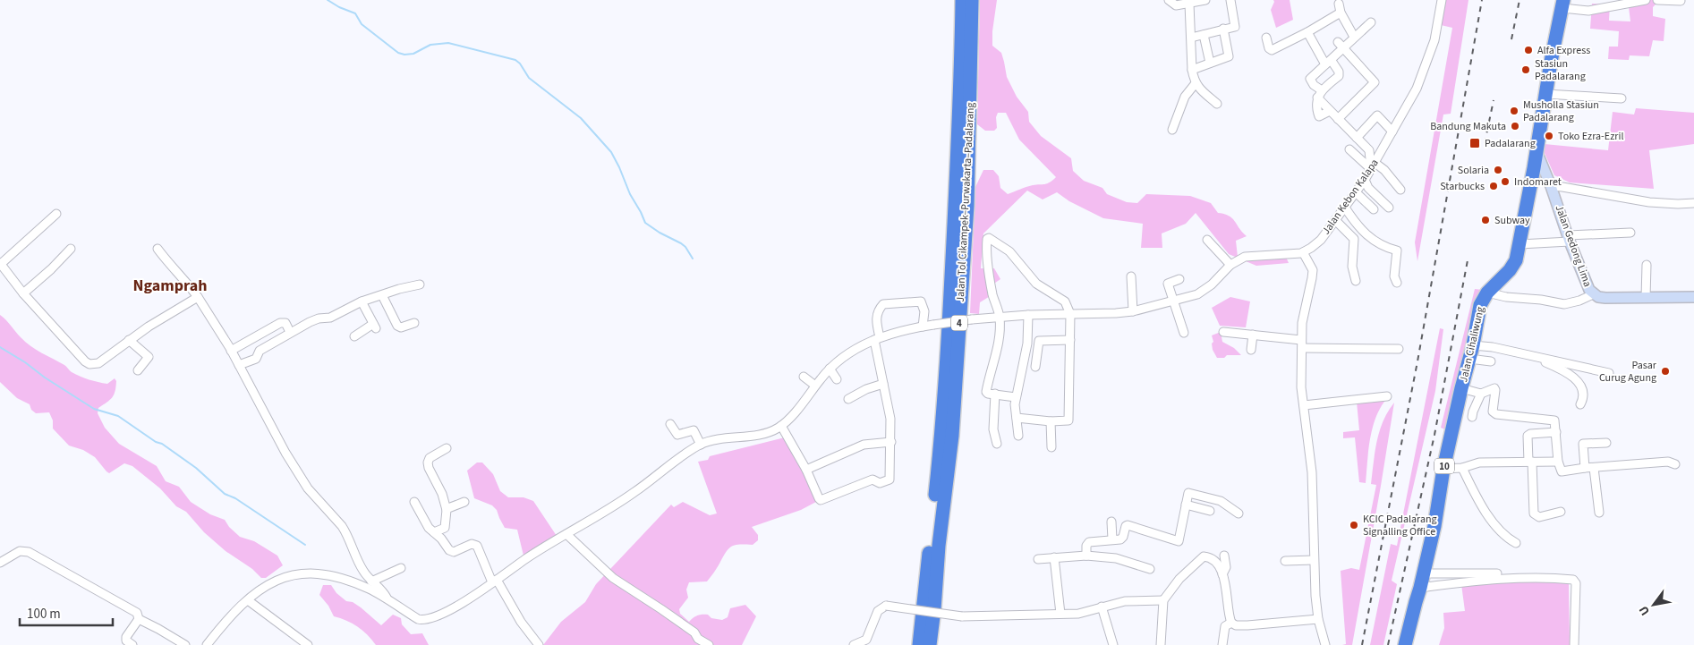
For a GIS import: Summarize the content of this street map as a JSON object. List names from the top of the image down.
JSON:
{
  "streets": {
    "highway": [
      "Jalan Tol Cikampek–Purwakarta–Padalarang",
      "4",
      "Jalan Cihaliwung",
      "10"
    ],
    "street": ["Jalan Kebon Kalapa", "Jalan Gedong Lima"]
  },
  "crossings": [
    ["Jalan Gedong Lima", "Jalan Cihaliwung"]
  ],
  "districts": ["Ngamprah"],
  "places": {
    "other": [
      "Alfa Express",
      "Stasiun Padalarang",
      "Musholla Stasiun Padalarang",
      "Bandung Makuta",
      "Toko Ezra-Ezril",
      "Solaria",
      "Indomaret",
      "Starbucks",
      "Subway",
      "Pasar Curug Agung",
      "KCIC Padalarang Signalling Office"
    ],
    "transit": ["Padalarang"]
  },
  "scale_bar": "100 m",
  "north": "bottom left"
}
